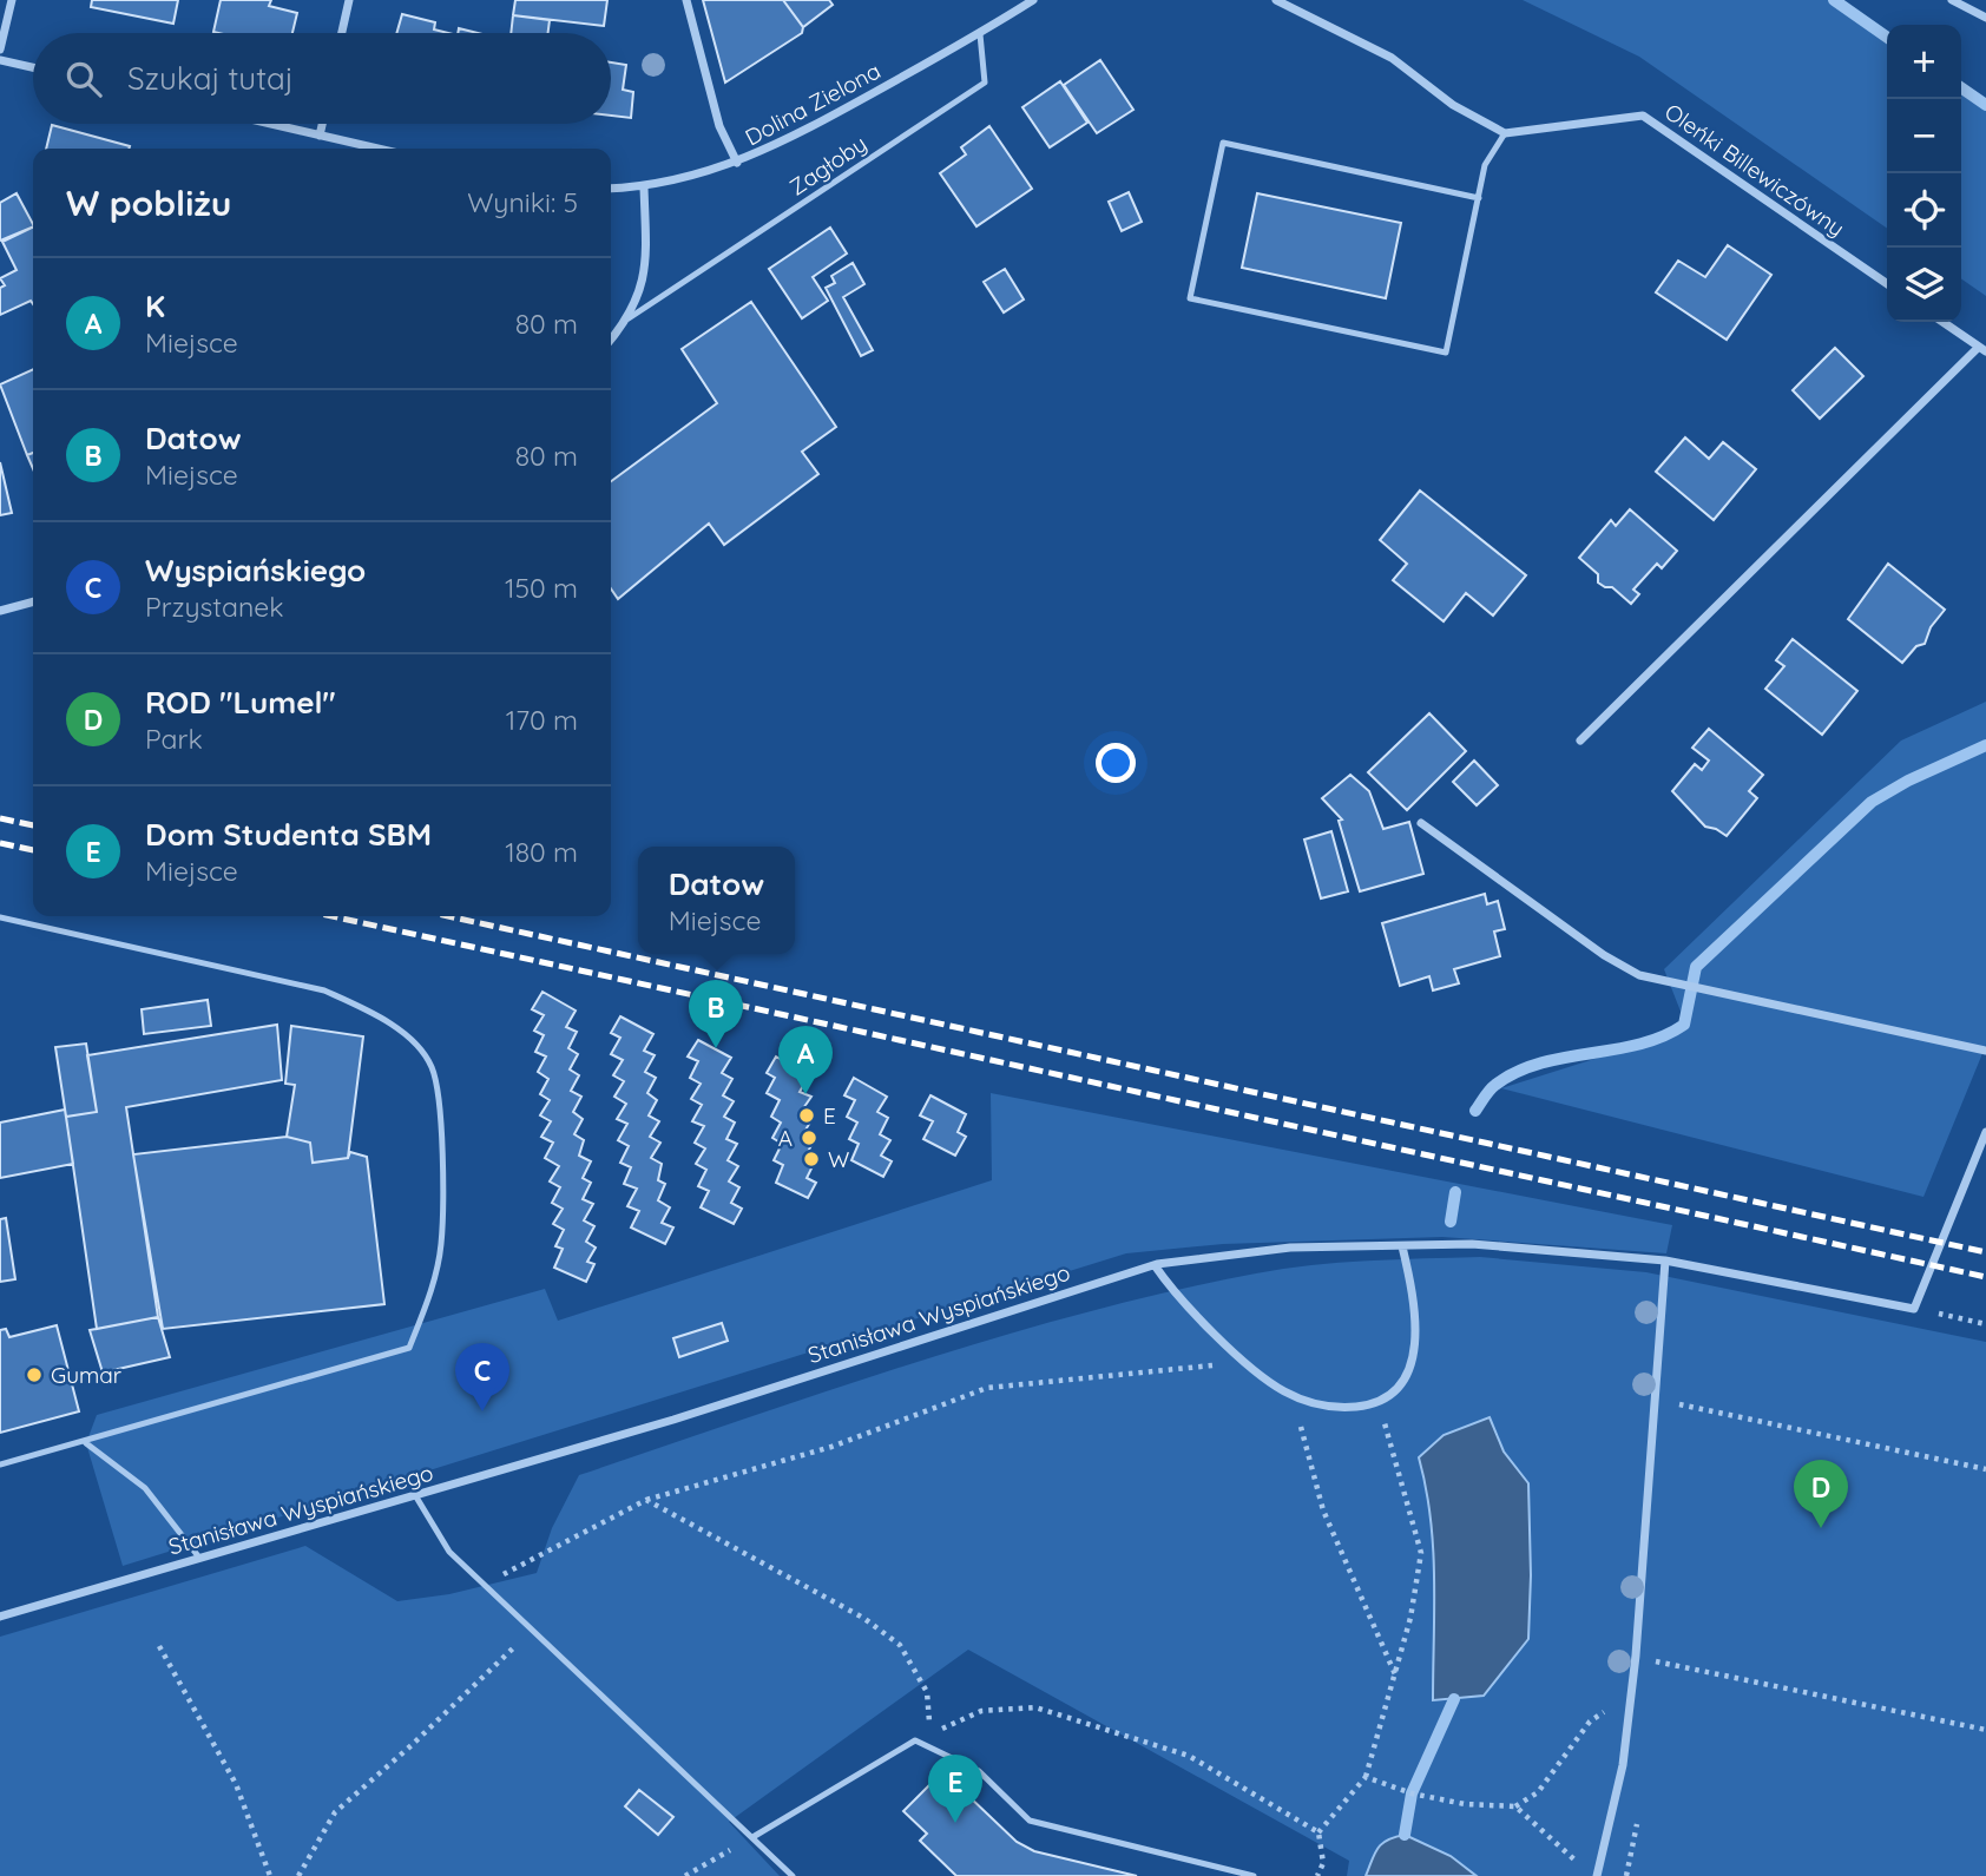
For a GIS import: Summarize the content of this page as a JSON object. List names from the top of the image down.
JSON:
{
  "streets": {
    "street": [
      "Dolina Zielona",
      "Zagłoby",
      "Oleńki Billewiczówny",
      "Stanisława Wyspiańskiego"
    ]
  },
  "crossings": [
    ["Dolina Zielona", "Zagłoby"]
  ],
  "places": [
    "E",
    "A",
    "W",
    "Gumar"
  ],
  "page": {
    "map_buttons": ["+", "−"],
    "search": "Szukaj tutaj",
    "heading": ["W pobliżu", "Wyniki: 5"],
    "list": [
      {
        "mark": "A",
        "name": "K",
        "note": "Miejsce",
        "value": "80 m"
      },
      {
        "mark": "B",
        "name": "Datow",
        "note": "Miejsce",
        "value": "80 m"
      },
      {
        "mark": "C",
        "name": "Wyspiańskiego",
        "note": "Przystanek",
        "value": "150 m"
      },
      {
        "mark": "D",
        "name": "ROD \"Lumel\"",
        "note": "Park",
        "value": "170 m"
      },
      {
        "mark": "E",
        "name": "Dom Studenta SBM",
        "note": "Miejsce",
        "value": "180 m"
      }
    ],
    "popup": ["Datow", "Miejsce"],
    "pins": [
      "B",
      "A",
      "C",
      "D",
      "E"
    ]
  }
}
